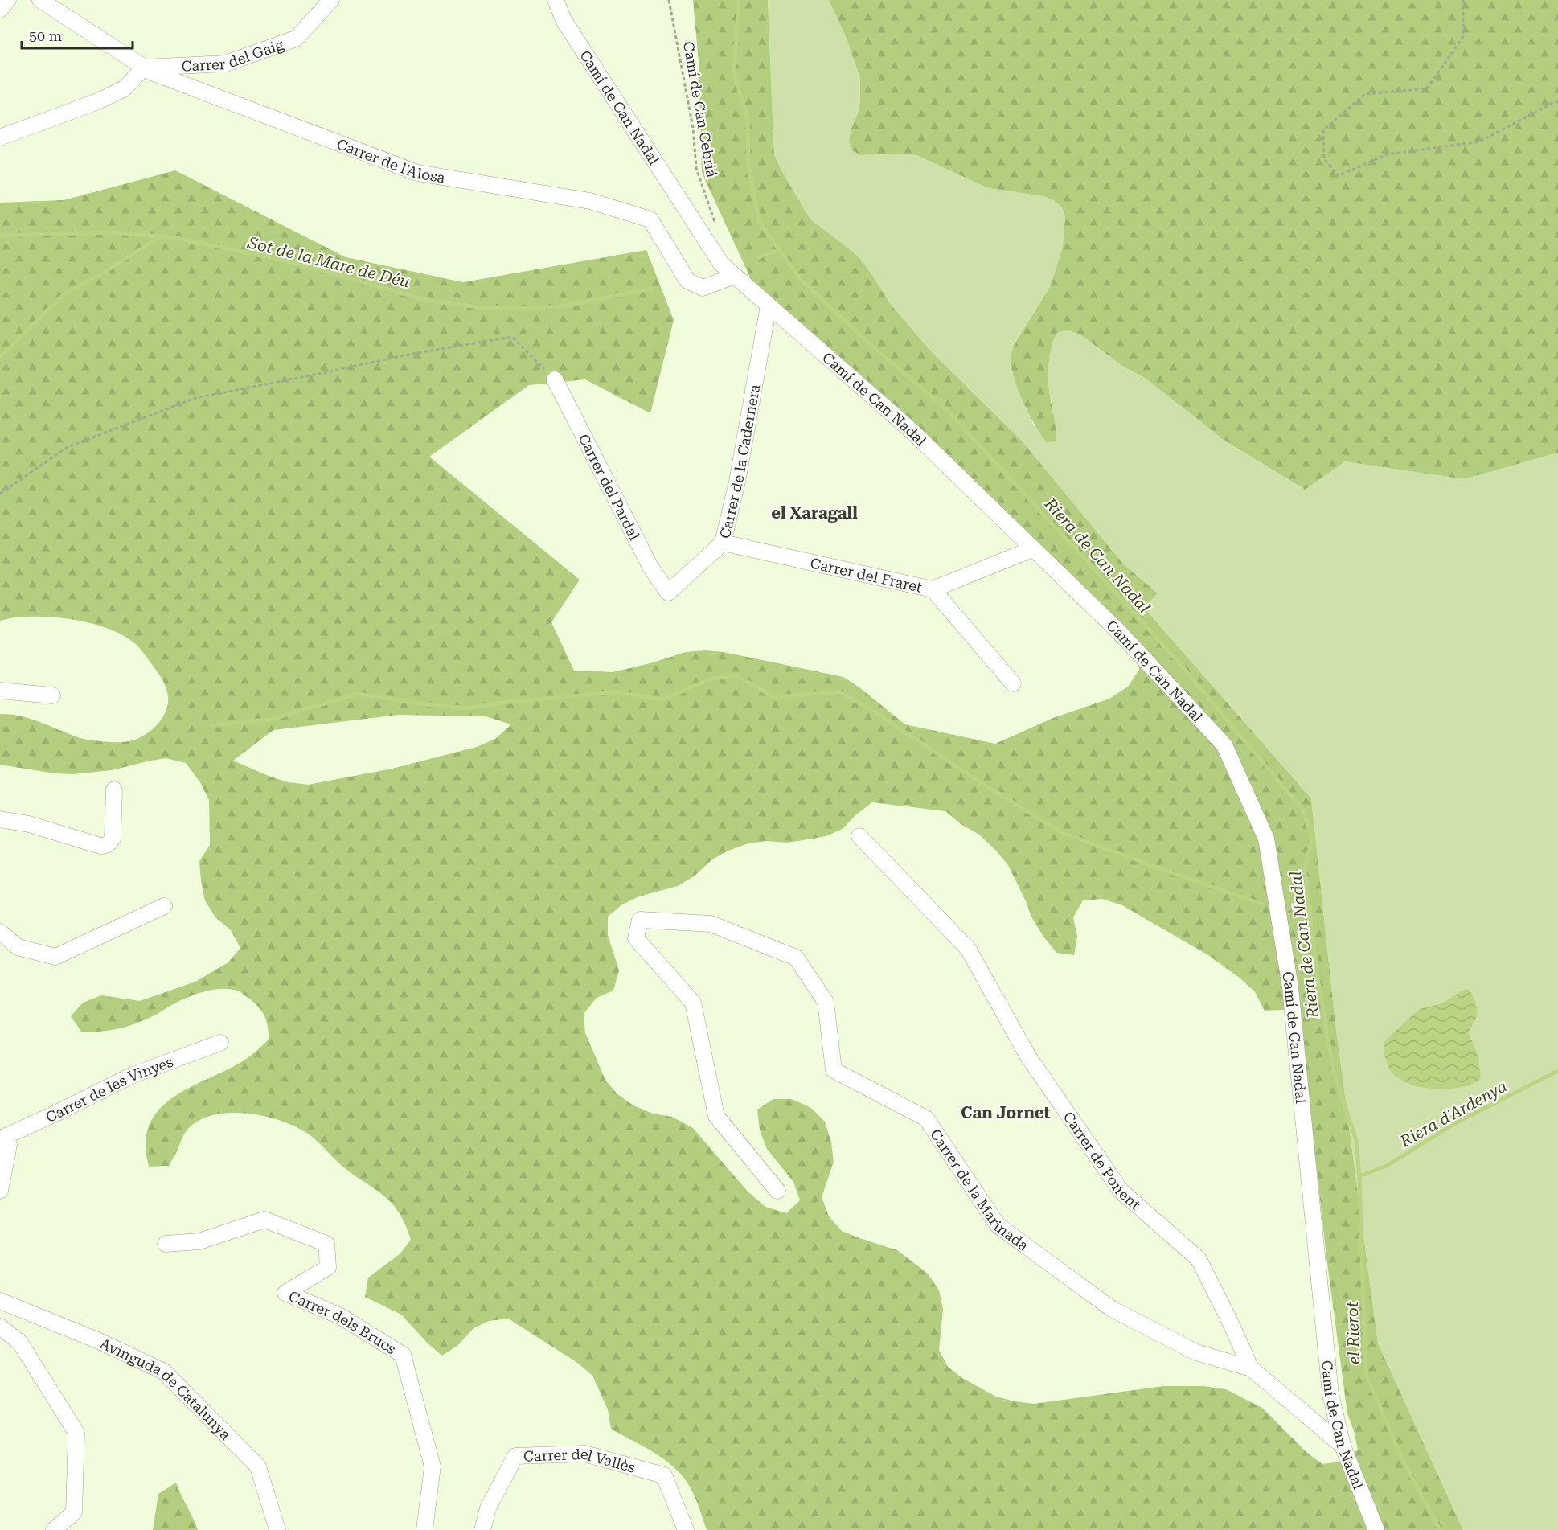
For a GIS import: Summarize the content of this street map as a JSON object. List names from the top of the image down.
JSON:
{
  "streets": {
    "street": [
      "Carrer del Gaig",
      "Camí de Can Nadal",
      "Carrer de l'Alosa",
      "Carrer de la Cadernera",
      "Carrer del Pardal",
      "Carrer del Fraret",
      "Carrer de les Vinyes",
      "Carrer de Ponent",
      "Carrer de la Marinada",
      "Carrer dels Brucs",
      "Avinguda de Catalunya",
      "Carrer del Vallès"
    ],
    "path": ["Camí de Can Cebriá"]
  },
  "crossings": [
    ["Carrer del Gaig", "Carrer de l'Alosa"],
    ["Camí de Can Nadal", "Carrer de l'Alosa"],
    ["Camí de Can Nadal", "Carrer de la Cadernera"],
    ["Camí de Can Nadal", "Carrer del Fraret"],
    ["Camí de Can Nadal", "Carrer de Ponent"],
    ["Carrer de la Cadernera", "Carrer del Pardal"],
    ["Carrer de la Cadernera", "Carrer del Fraret"],
    ["Carrer de Ponent", "Carrer de la Marinada"]
  ],
  "districts": ["el Xaragall", "Can Jornet"],
  "water": [
    "Sot de la Mare de Déu",
    "Riera de Can Nadal",
    "Riera d'Ardenya",
    "el Rierot"
  ],
  "scale_bar": "50 m"
}
